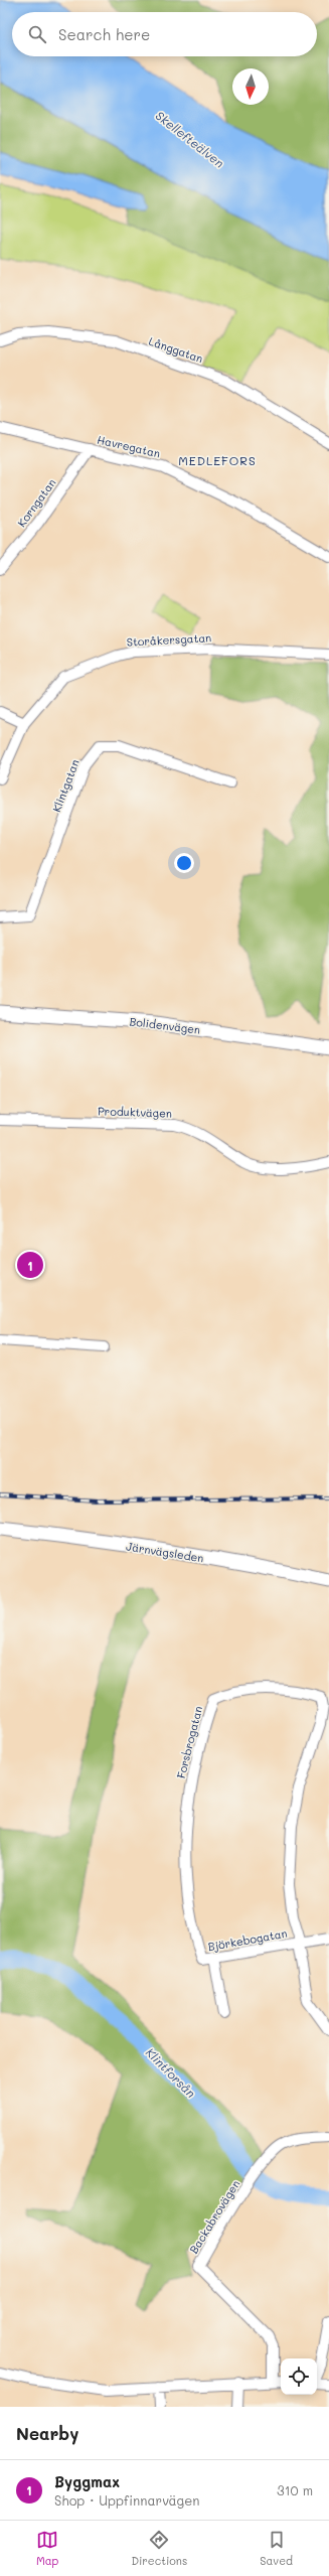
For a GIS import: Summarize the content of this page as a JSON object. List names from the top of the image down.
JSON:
{
  "streets": {
    "main road": ["Bolidenvägen", "Järnvägsleden"],
    "street": [
      "Långgatan",
      "Havregatan",
      "Korngatan",
      "Storåkersgatan",
      "Klintgatan",
      "Produktvägen",
      "Forsbrogatan",
      "Björkebogatan",
      "Backabrovägen"
    ]
  },
  "crossings": [
    ["Havregatan", "Korngatan"],
    ["Forsbrogatan", "Björkebogatan"]
  ],
  "districts": ["MEDLEFORS"],
  "water": ["Skellefteälven", "Klintforsån"],
  "north": "bottom",
  "page": {
    "search": "Search here",
    "pins": "1",
    "heading": "Nearby",
    "list": [
      {
        "mark": "1",
        "name": "Byggmax",
        "note": "Shop · Uppfinnarvägen",
        "value": "310 m"
      }
    ],
    "nav": ["Map", "Directions", "Saved"]
  }
}
